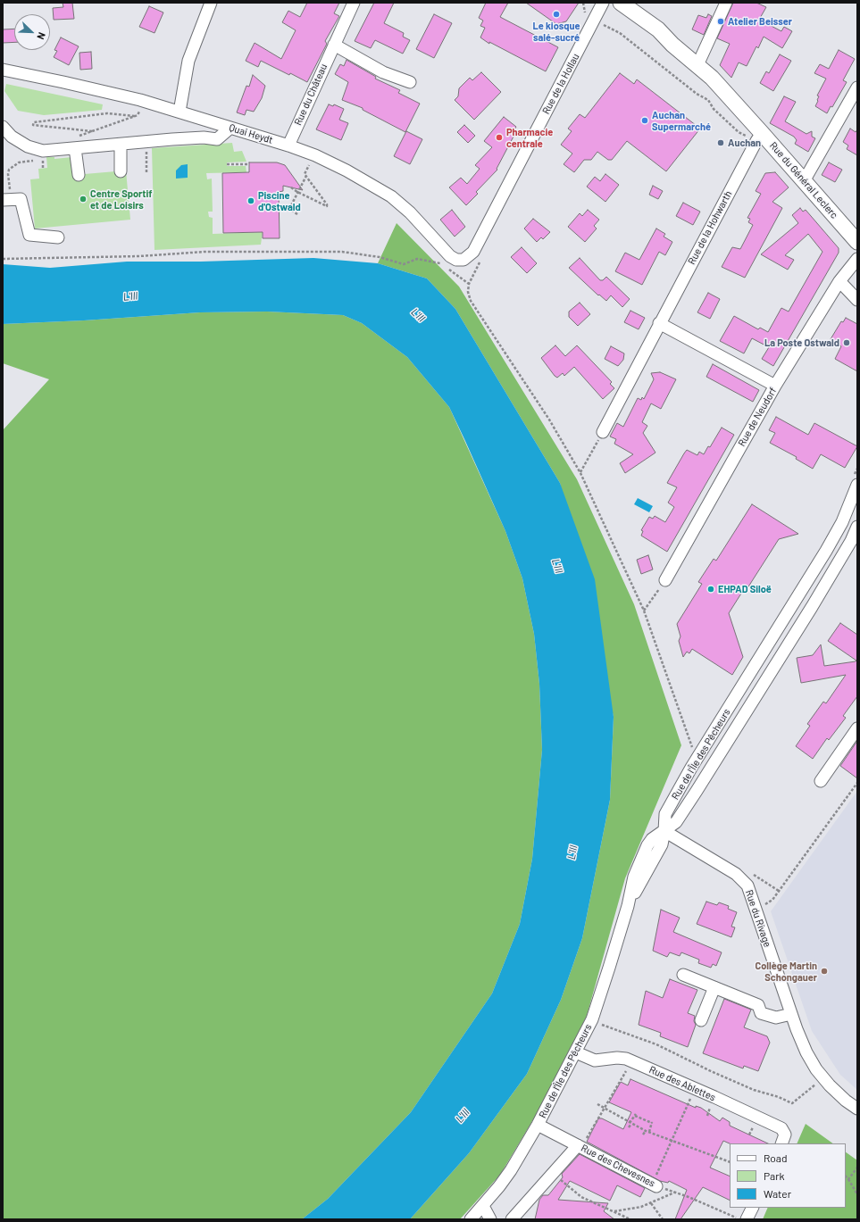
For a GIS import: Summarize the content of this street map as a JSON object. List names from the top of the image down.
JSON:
{
  "streets": {
    "main road": ["Rue du Général Leclerc"],
    "street": [
      "Rue de la Hollau",
      "Rue du Château",
      "Quai Heydt",
      "Rue de la Hohwarth",
      "Rue de Neudorf",
      "Rue de l'Île des Pêcheurs",
      "Rue du Rivage",
      "Rue des Ablettes",
      "Rue des Chevesnes"
    ]
  },
  "crossings": [
    ["Rue de la Hollau", "Quai Heydt"],
    ["Rue du Château", "Quai Heydt"],
    ["Rue du Général Leclerc", "Rue de la Hohwarth"],
    ["Rue de l'Île des Pêcheurs", "Rue du Rivage"],
    ["Rue de l'Île des Pêcheurs", "Rue des Ablettes"],
    ["Rue de l'Île des Pêcheurs", "Rue des Chevesnes"]
  ],
  "water": ["L'Ill"],
  "places": [
    "Le kiosque salé-sucré",
    "Atelier Beisser",
    "Auchan Supermarché",
    "Pharmacie centrale",
    "Auchan",
    "Centre Sportif et de Loisirs",
    "Piscine d'Ostwald",
    "La Poste Ostwald",
    "EHPAD Siloë",
    "Collège Martin Schongauer"
  ],
  "legend": ["Road", "Park", "Water"],
  "north": "bottom right"
}
